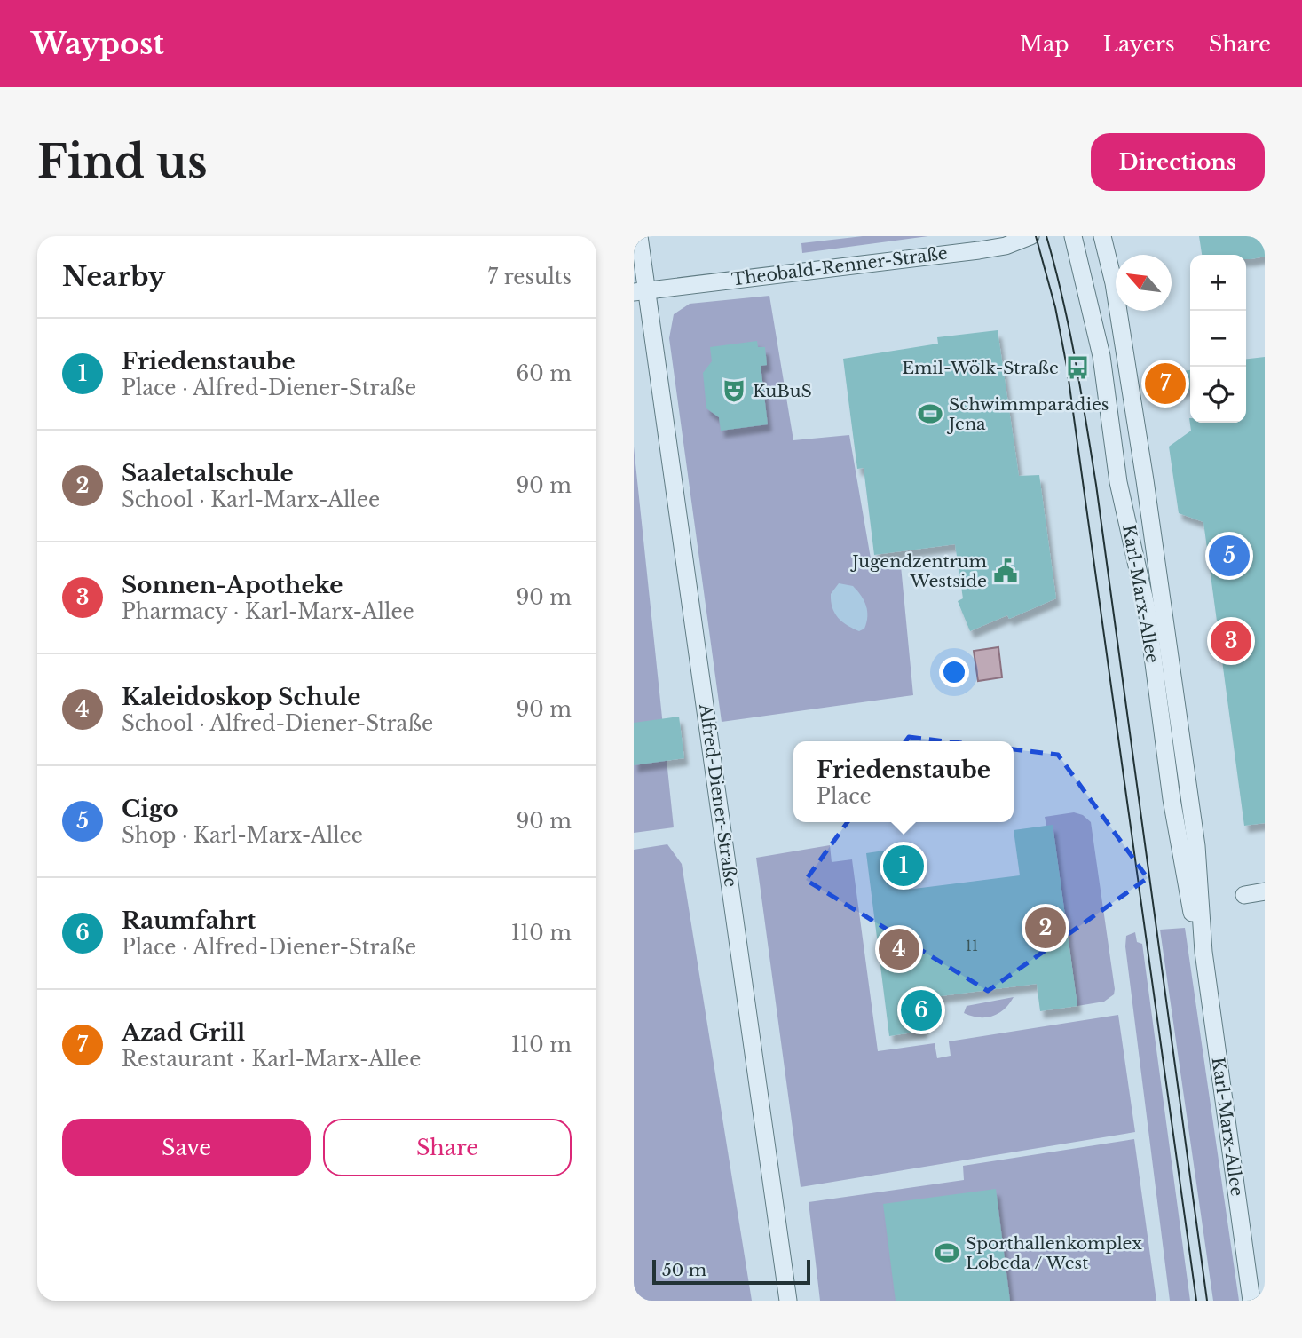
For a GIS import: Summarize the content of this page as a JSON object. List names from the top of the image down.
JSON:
{
  "streets": {
    "street": ["Theobald-Renner-Straße", "Karl-Marx-Allee", "Alfred-Diener-Straße"]
  },
  "crossings": [
    ["Theobald-Renner-Straße", "Alfred-Diener-Straße"]
  ],
  "places": {
    "bus stop": ["Emil-Wölk-Straße"],
    "theatre": ["KuBuS"],
    "sports": ["Schwimmparadies Jena", "Sporthallenkomplex Lobeda / West"],
    "public building": ["Jugendzentrum Westside"]
  },
  "house_numbers": ["11"],
  "scale_bar": "50 m",
  "north": "top left",
  "page": {
    "header": "Waypost",
    "nav": ["Map", "Layers", "Share"],
    "buttons": [
      "Directions",
      ["Save", "Share"]
    ],
    "title": "Find us",
    "heading": ["Nearby", "7 results"],
    "map_buttons": ["+", "−"],
    "list": [
      {
        "mark": "1",
        "name": "Friedenstaube",
        "note": "Place · Alfred-Diener-Straße",
        "value": "60 m"
      },
      {
        "mark": "2",
        "name": "Saaletalschule",
        "note": "School · Karl-Marx-Allee",
        "value": "90 m"
      },
      {
        "mark": "3",
        "name": "Sonnen-Apotheke",
        "note": "Pharmacy · Karl-Marx-Allee",
        "value": "90 m"
      },
      {
        "mark": "4",
        "name": "Kaleidoskop Schule",
        "note": "School · Alfred-Diener-Straße",
        "value": "90 m"
      },
      {
        "mark": "5",
        "name": "Cigo",
        "note": "Shop · Karl-Marx-Allee",
        "value": "90 m"
      },
      {
        "mark": "6",
        "name": "Raumfahrt",
        "note": "Place · Alfred-Diener-Straße",
        "value": "110 m"
      },
      {
        "mark": "7",
        "name": "Azad Grill",
        "note": "Restaurant · Karl-Marx-Allee",
        "value": "110 m"
      }
    ],
    "pins": [
      "7",
      "5",
      "3",
      "1",
      "2",
      "4",
      "6"
    ],
    "popup": ["Friedenstaube", "Place"],
    "scale": "50 m"
  }
}
